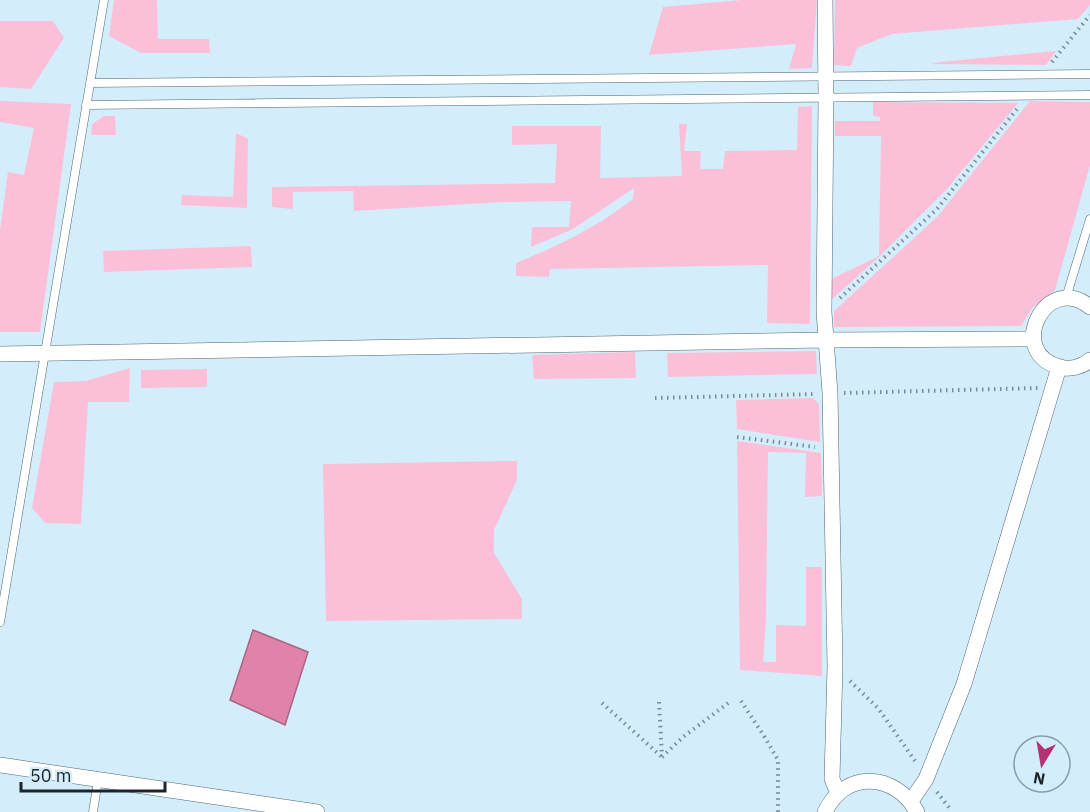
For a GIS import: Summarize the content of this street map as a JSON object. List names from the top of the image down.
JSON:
{
  "scale_bar": "50 m",
  "north": "bottom"
}
